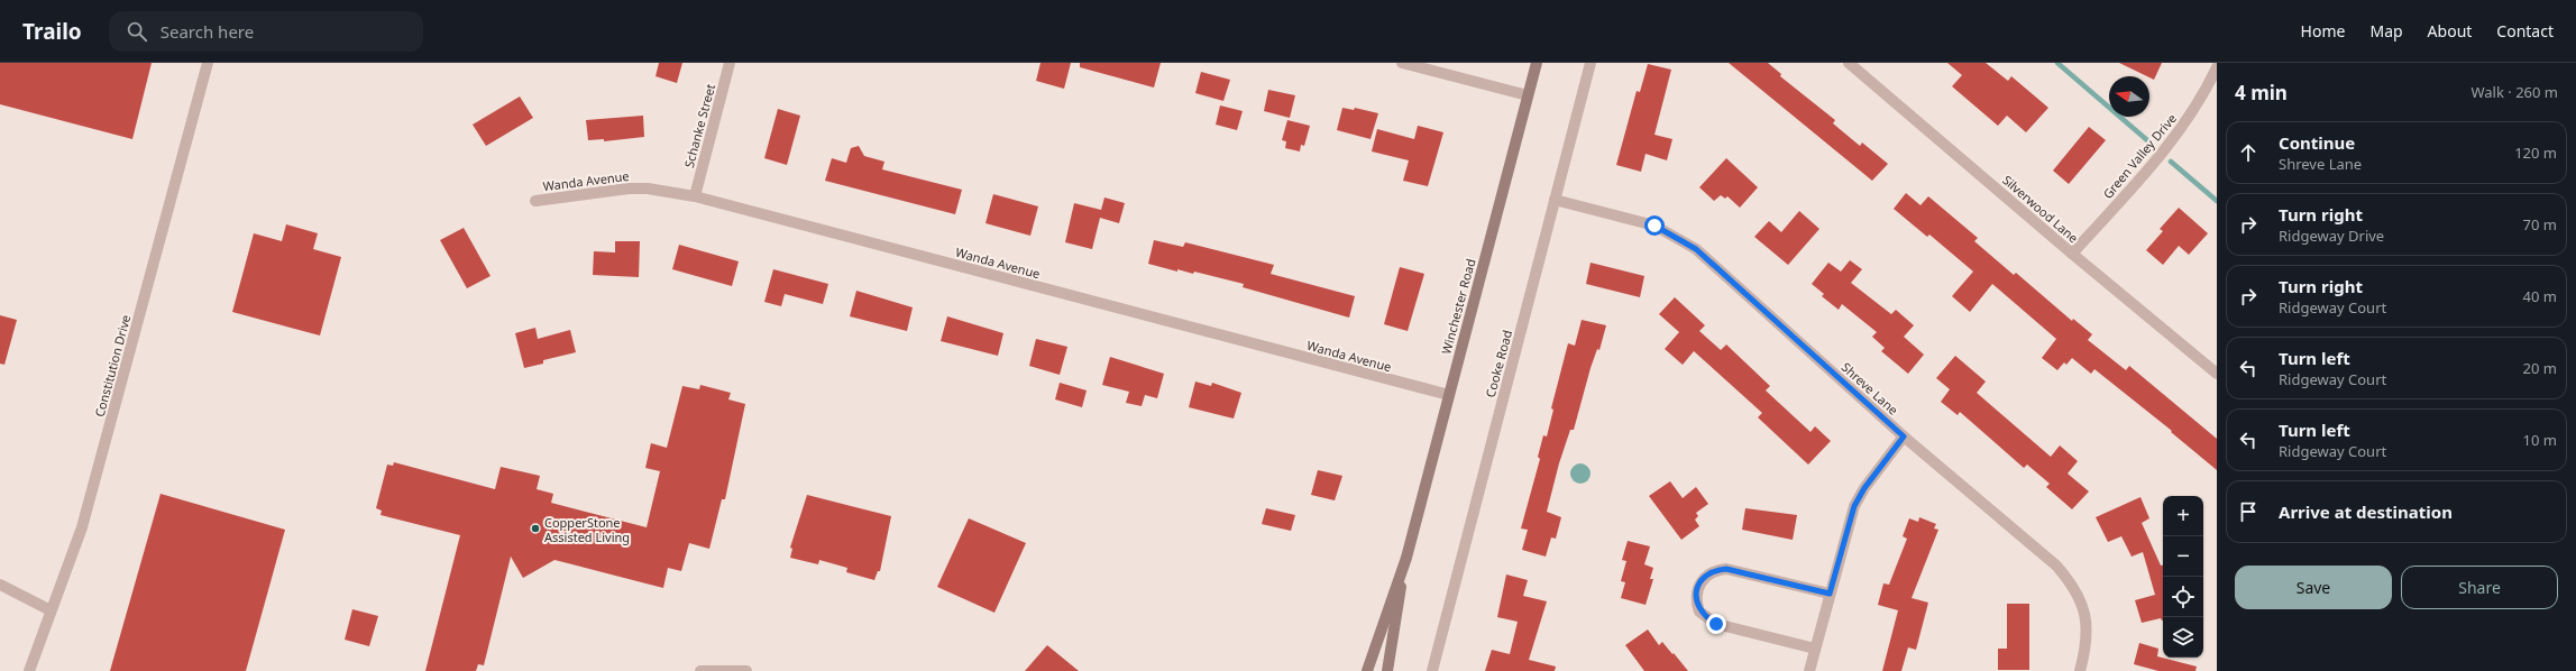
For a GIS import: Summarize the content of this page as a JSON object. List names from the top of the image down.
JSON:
{
  "streets": {
    "main road": ["Winchester Road"],
    "street": [
      "Schanke Street",
      "Green Valley Drive",
      "Wanda Avenue",
      "Silverwood Lane",
      "Cooke Road",
      "Constitution Drive",
      "Shreve Lane"
    ]
  },
  "crossings": [
    ["Schanke Street", "Wanda Avenue"],
    ["Green Valley Drive", "Silverwood Lane"],
    ["Wanda Avenue", "Winchester Road"],
    ["Cooke Road", "Shreve Lane"]
  ],
  "places": ["CopperStone Assisted Living"],
  "north": "left",
  "page": {
    "header": "Trailo",
    "search": "Search here",
    "nav": [
      "Home",
      "Map",
      "About",
      "Contact"
    ],
    "heading": ["4 min", "Walk · 260 m"],
    "list": [
      ["Continue", "Shreve Lane", "120 m"],
      ["Turn right", "Ridgeway Drive", "70 m"],
      ["Turn right", "Ridgeway Court", "40 m"],
      ["Turn left", "Ridgeway Court", "20 m"],
      ["Turn left", "Ridgeway Court", "10 m"],
      "Arrive at destination"
    ],
    "map_buttons": ["+", "−"],
    "buttons": ["Save", "Share"]
  }
}
